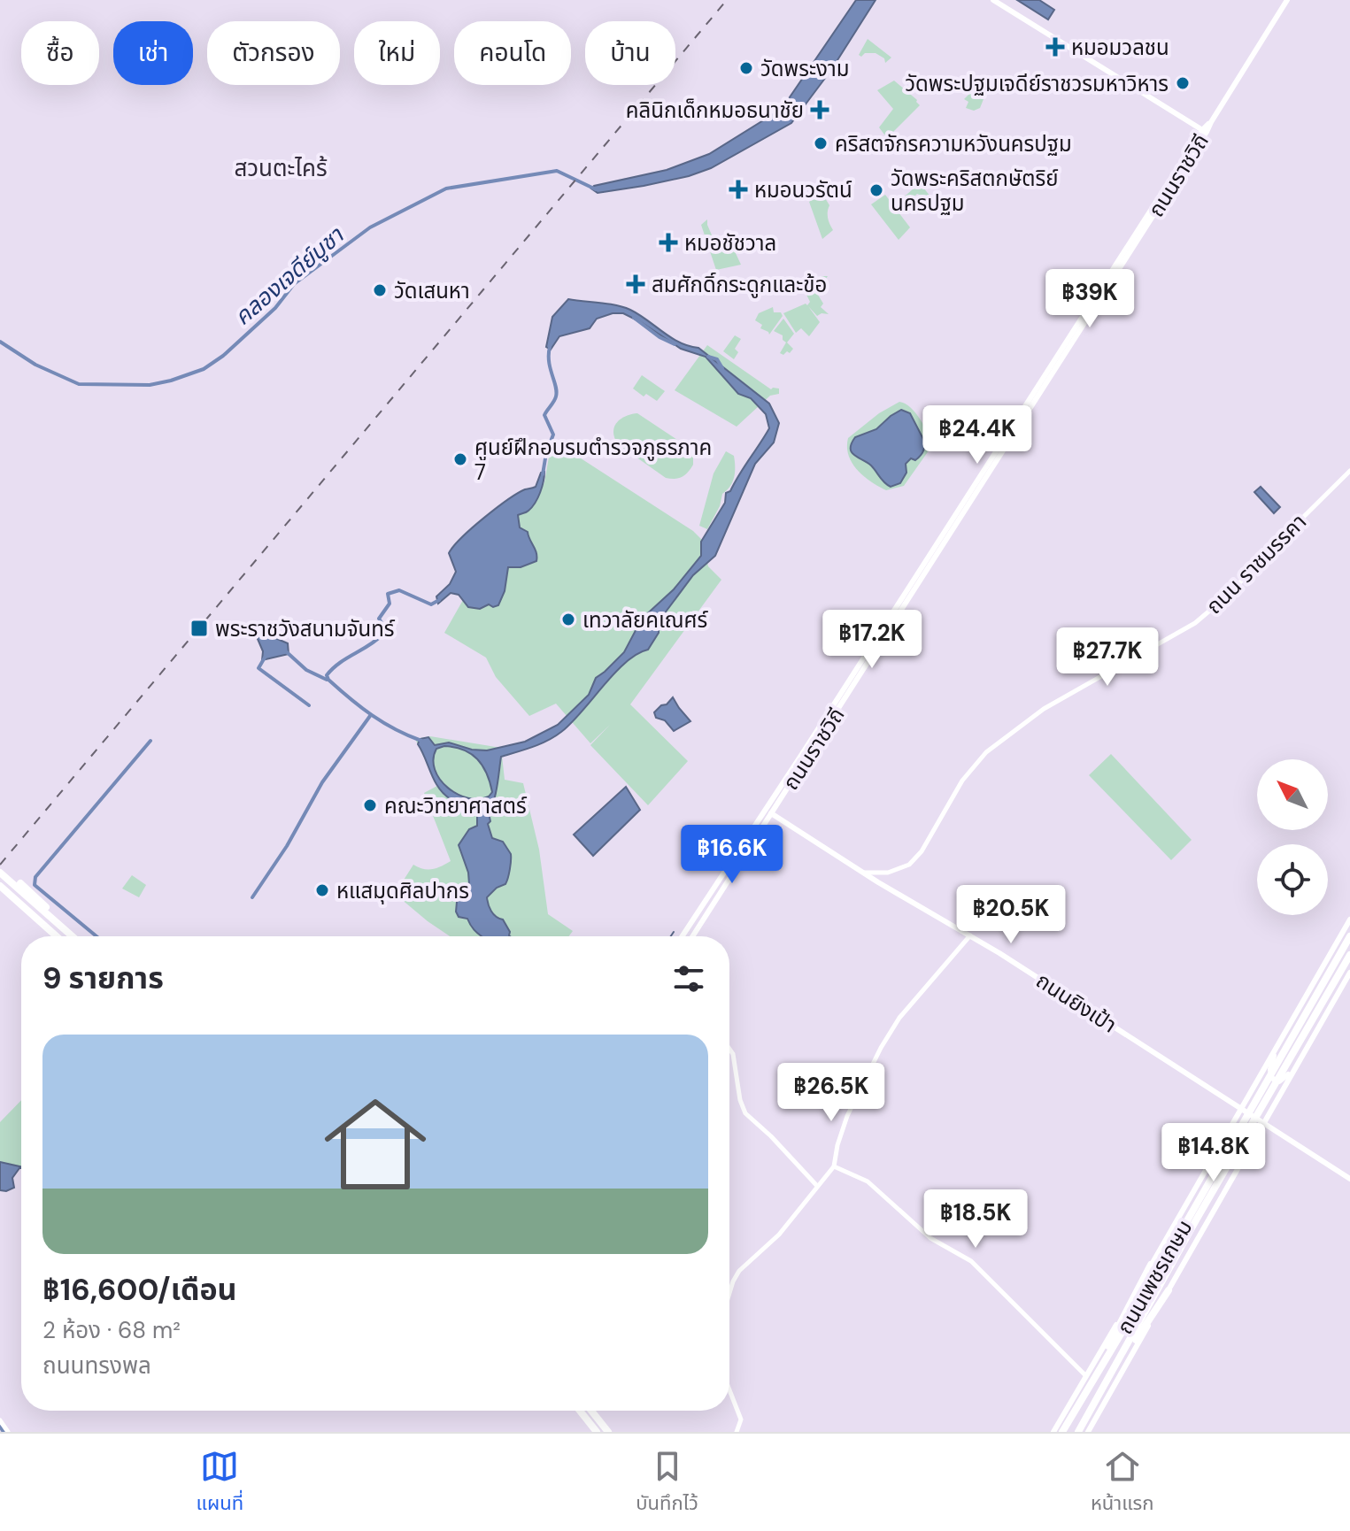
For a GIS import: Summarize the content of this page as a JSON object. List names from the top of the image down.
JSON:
{
  "streets": {
    "highway": ["ถนนเพชรเกษม"],
    "main road": ["ถนนราชวิถี", "ถนนยิงเป้า"],
    "street": ["ถนน ราชมรรคา"]
  },
  "crossings": [
    ["ถนนราชวิถี", "ถนนยิงเป้า"],
    ["ถนน ราชมรรคา", "ถนนยิงเป้า"]
  ],
  "districts": ["สวนตะไคร้"],
  "water": ["คลองเจดีย์บูชา"],
  "places": {
    "health": [
      "หมอมวลชน",
      "คลินิกเด็กหมอธนาชัย",
      "หมอนวรัตน์",
      "หมอชัชวาล",
      "สมศักดิ์กระดูกและข้อ"
    ],
    "other": [
      "วัดพระงาม",
      "วัดพระปฐมเจดีย์ราชวรมหาวิหาร",
      "คริสตจักรความหวังนครปฐม",
      "วัดพระคริสตกษัตริย์ นครปฐม",
      "วัดเสนหา",
      "ศูนย์ฝึกอบรมตำรวจภูธรภาค 7",
      "เทวาลัยคเณศร์",
      "คณะวิทยาศาสตร์",
      "หแสมุดศิลปากร"
    ],
    "transit": ["พระราชวังสนามจันทร์"]
  },
  "north": "top left",
  "page": {
    "chip": [
      "ซื้อ",
      "เช่า",
      "ตัวกรอง",
      "ใหม่",
      "คอนโด",
      "บ้าน"
    ],
    "price": [
      "฿39K",
      "฿24.4K",
      "฿17.2K",
      "฿27.7K",
      "฿16.6K",
      "฿20.5K",
      "฿26.5K",
      "฿14.8K",
      "฿18.5K"
    ],
    "heading": "9 รายการ",
    "list": [
      {
        "name": "฿16,600/เดือน",
        "note": "2 ห้อง · 68 m² · ถนนทรงพล"
      }
    ],
    "tabs": ["แผนที่", "บันทึกไว้", "หน้าแรก"]
  }
}
